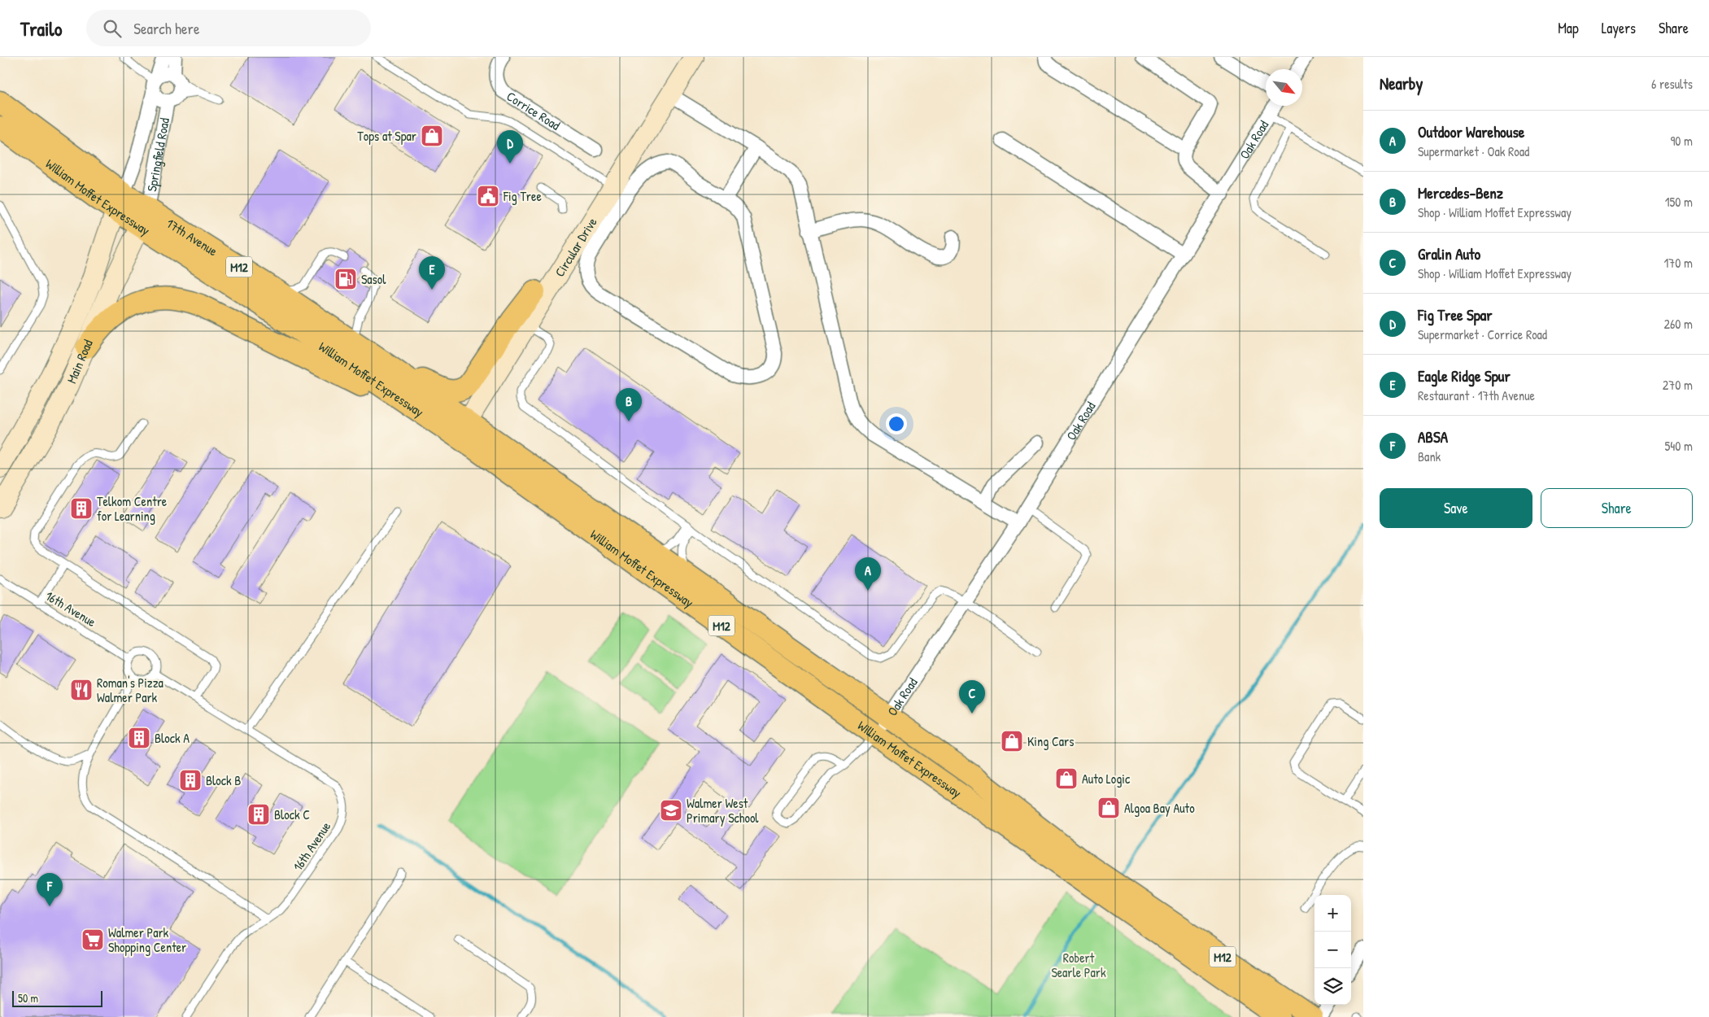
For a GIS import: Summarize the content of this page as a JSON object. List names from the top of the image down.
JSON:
{
  "streets": {
    "main road": ["William Moffet Expressway", "17th Avenue", "M12"],
    "street": [
      "Corrice Road",
      "Oak Road",
      "Springfield Road",
      "Circular Drive",
      "Main Road"
    ],
    "lane": ["16th Avenue"]
  },
  "crossings": [
    ["Oak Road", "William Moffet Expressway"],
    ["Springfield Road", "William Moffet Expressway"],
    ["Springfield Road", "17th Avenue"],
    ["Springfield Road", "Main Road"],
    ["William Moffet Expressway", "17th Avenue"],
    ["William Moffet Expressway", "Circular Drive"],
    ["William Moffet Expressway", "Main Road"],
    ["17th Avenue", "Circular Drive"],
    ["17th Avenue", "Main Road"]
  ],
  "parks": ["Robert Searle Park"],
  "places": {
    "shop": [
      "Tops at Spar",
      "King Cars",
      "Auto Logic",
      "Algoa Bay Auto"
    ],
    "public building": ["Fig Tree"],
    "fuel station": ["Sasol"],
    "building": [
      "Telkom Centre for Learning",
      "Block A",
      "Block B",
      "Block C"
    ],
    "restaurant": ["Roman's Pizza Walmer Park"],
    "school or university": ["Walmer West Primary School"],
    "supermarket": ["Walmer Park Shopping Center"]
  },
  "scale_bar": "50 m",
  "north": "bottom right",
  "page": {
    "header": "Trailo",
    "search": "Search here",
    "nav": ["Map", "Layers", "Share"],
    "heading": ["Nearby", "6 results"],
    "list": [
      {
        "mark": "A",
        "name": "Outdoor Warehouse",
        "note": "Supermarket · Oak Road",
        "value": "90 m"
      },
      {
        "mark": "B",
        "name": "Mercedes-Benz",
        "note": "Shop · William Moffet Expressway",
        "value": "150 m"
      },
      {
        "mark": "C",
        "name": "Gralin Auto",
        "note": "Shop · William Moffet Expressway",
        "value": "170 m"
      },
      {
        "mark": "D",
        "name": "Fig Tree Spar",
        "note": "Supermarket · Corrice Road",
        "value": "260 m"
      },
      {
        "mark": "E",
        "name": "Eagle Ridge Spur",
        "note": "Restaurant · 17th Avenue",
        "value": "270 m"
      },
      {
        "mark": "F",
        "name": "ABSA",
        "note": "Bank",
        "value": "540 m"
      }
    ],
    "pins": [
      "D",
      "E",
      "B",
      "A",
      "C",
      "F"
    ],
    "buttons": ["Save", "Share"],
    "map_buttons": ["+", "−"],
    "scale": "50 m"
  }
}
